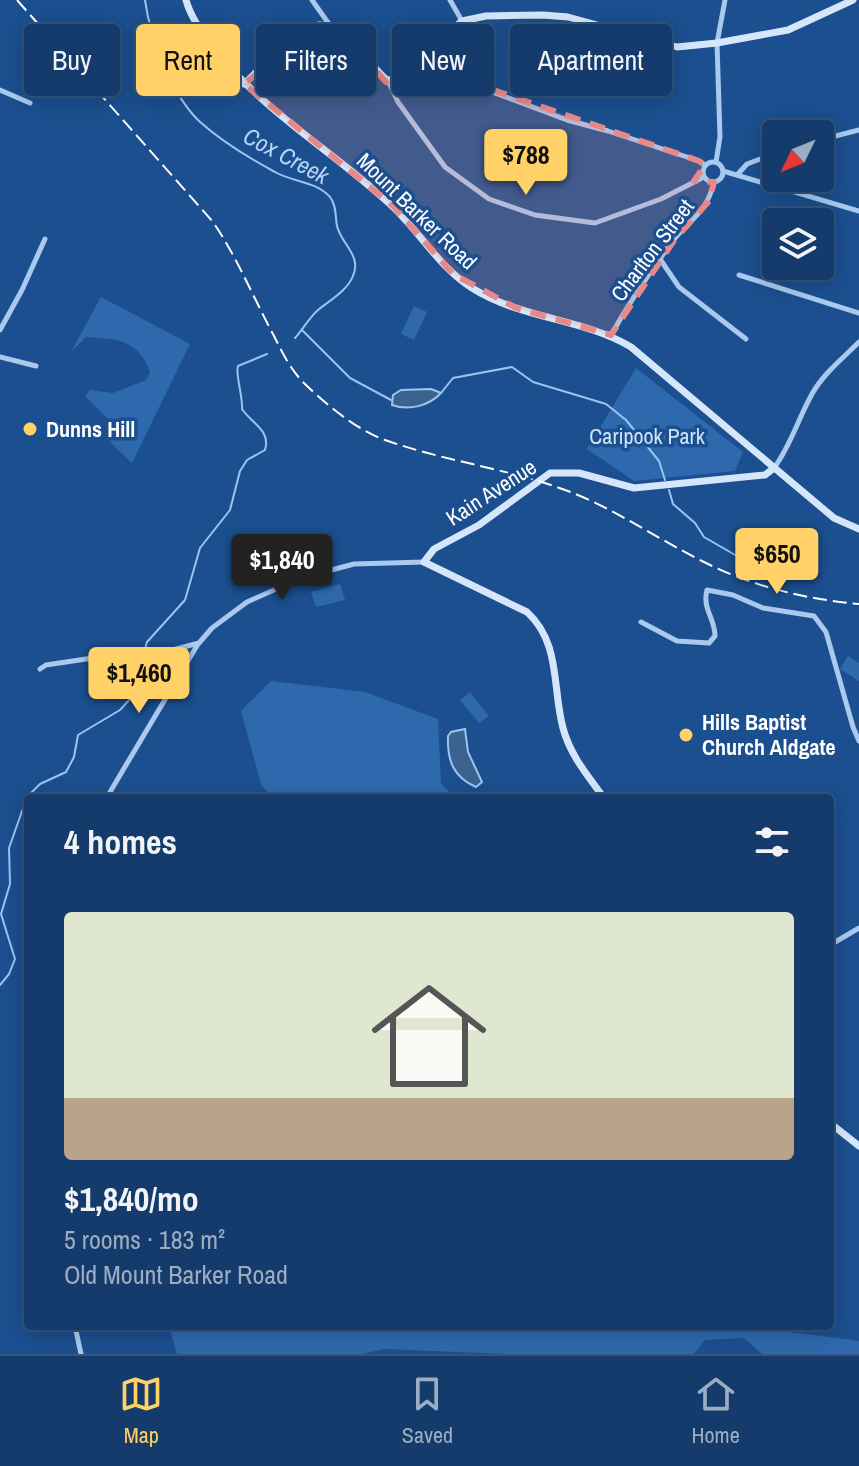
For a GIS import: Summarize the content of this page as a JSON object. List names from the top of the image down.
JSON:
{
  "streets": {
    "main road": ["Mount Barker Road", "Kain Avenue"],
    "street": ["Charlton Street"]
  },
  "crossings": [
    ["Mount Barker Road", "Charlton Street"],
    ["Mount Barker Road", "Kain Avenue"]
  ],
  "water": ["Cox Creek"],
  "parks": ["Caripook Park"],
  "places": ["Dunns Hill", "Hills Baptist Church Aldgate"],
  "north": "bottom left",
  "page": {
    "chip": [
      "Buy",
      "Rent",
      "Filters",
      "New",
      "Apartment"
    ],
    "price": [
      "$788",
      "$650",
      "$1,840",
      "$1,460"
    ],
    "heading": "4 homes",
    "list": [
      {
        "name": "$1,840/mo",
        "note": "5 rooms · 183 m² · Old Mount Barker Road"
      }
    ],
    "tabs": ["Map", "Saved", "Home"]
  }
}
